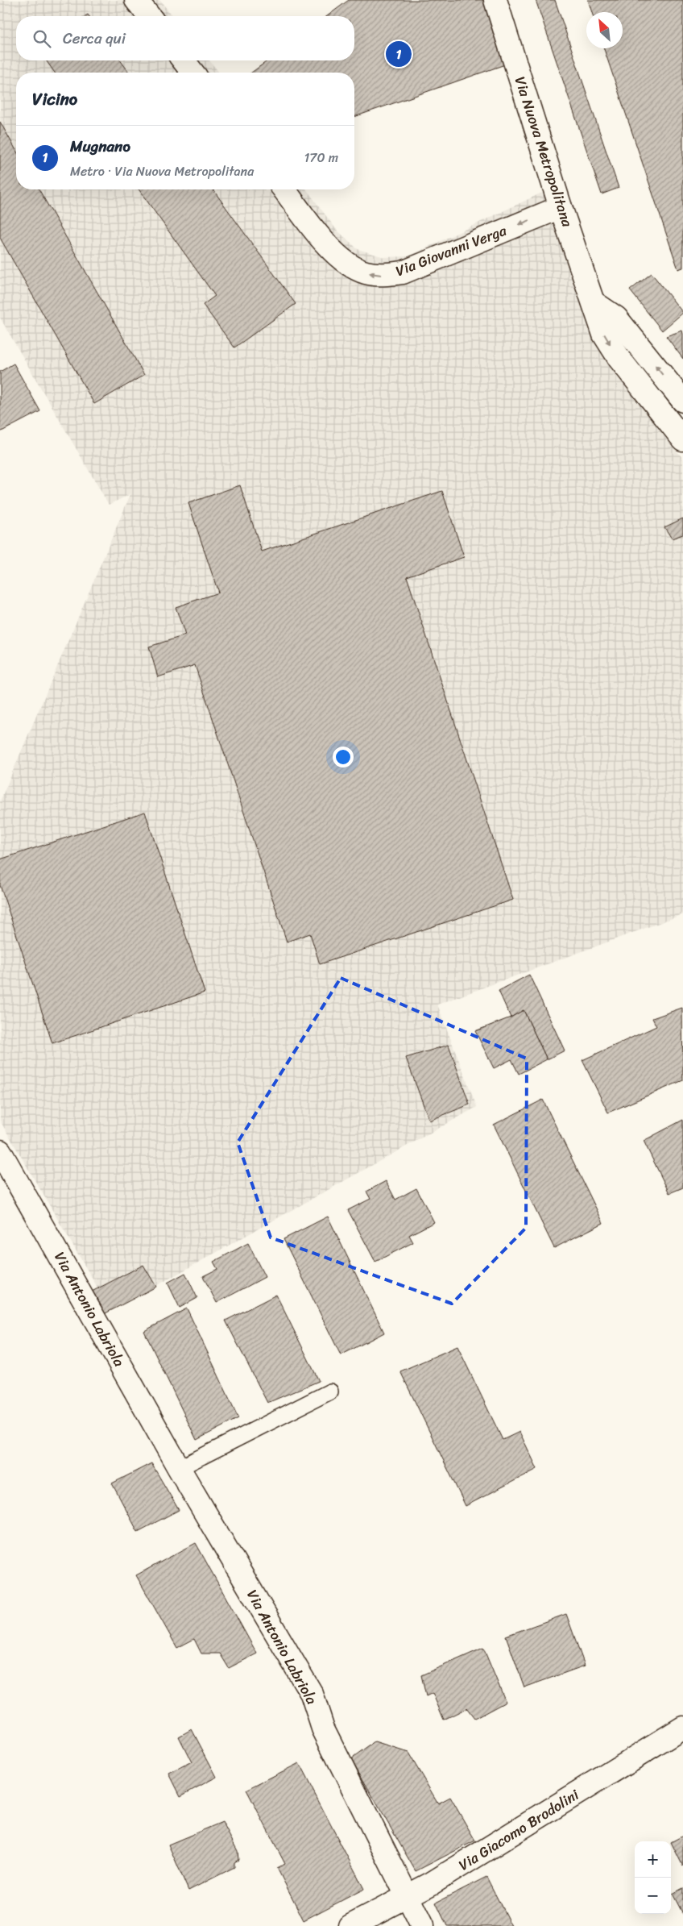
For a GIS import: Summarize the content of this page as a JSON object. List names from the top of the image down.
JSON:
{
  "streets": {
    "street": [
      "Via Nuova Metropolitana",
      "Via Giovanni Verga",
      "Via Antonio Labriola",
      "Via Giacomo Brodolini"
    ]
  },
  "crossings": [
    ["Via Nuova Metropolitana", "Via Giovanni Verga"],
    ["Via Antonio Labriola", "Via Giacomo Brodolini"]
  ],
  "one_way": ["Via Giovanni Verga"],
  "north": "top left",
  "page": {
    "search": "Cerca qui",
    "pins": "1",
    "heading": "Vicino",
    "list": [
      {
        "mark": "1",
        "name": "Mugnano",
        "note": "Metro · Via Nuova Metropolitana",
        "value": "170 m"
      }
    ],
    "map_buttons": ["+", "−"]
  }
}
